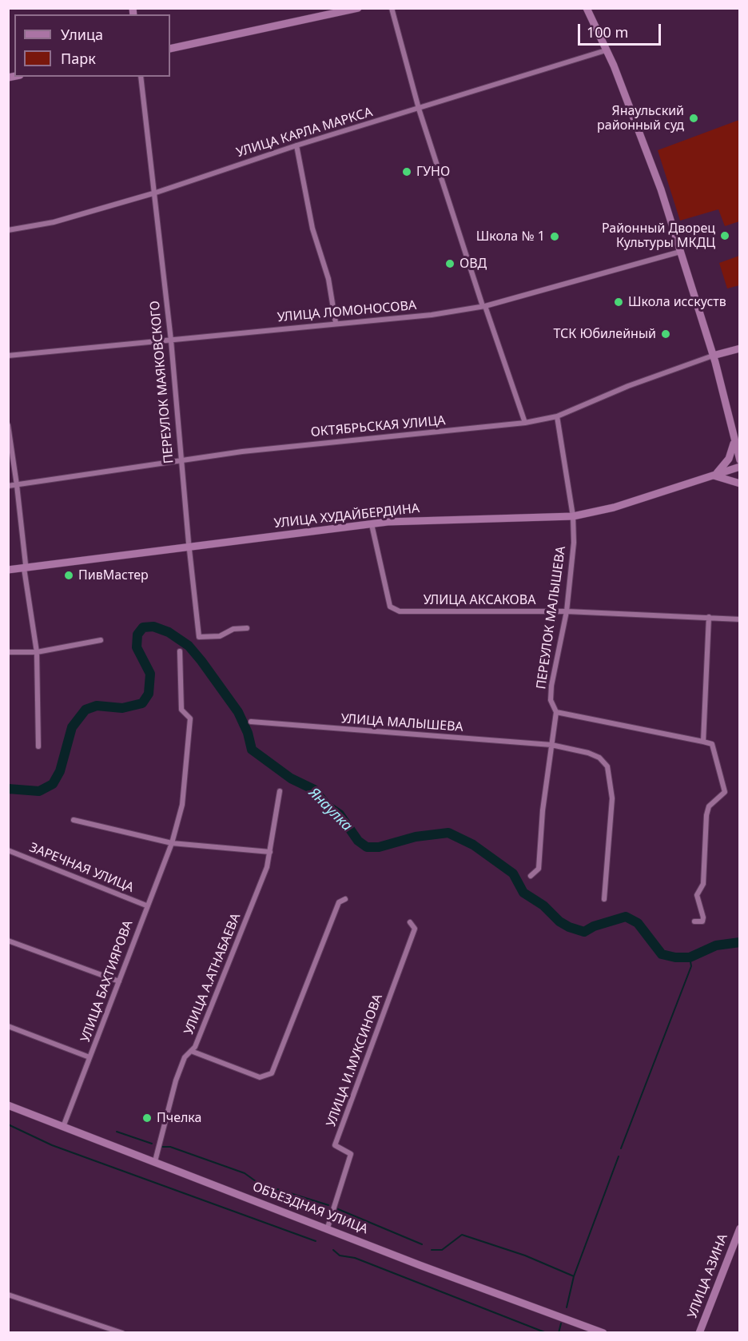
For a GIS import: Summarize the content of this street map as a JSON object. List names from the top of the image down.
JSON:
{
  "streets": {
    "street": [
      "УЛИЦА КАРЛА МАРКСА",
      "УЛИЦА ЛОМОНОСОВА",
      "ПЕРЕУЛОК МАЯКОВСКОГО",
      "ОКТЯБРЬСКАЯ УЛИЦА",
      "УЛИЦА ХУДАЙБЕРДИНА",
      "УЛИЦА АКСАКОВА",
      "ПЕРЕУЛОК МАЛЫШЕВА",
      "УЛИЦА МАЛЫШЕВА",
      "ЗАРЕЧНАЯ УЛИЦА",
      "УЛИЦА А.АТНАБАЕВА",
      "УЛИЦА БАХТИЯРОВА",
      "УЛИЦА И.МУКСИНОВА",
      "ОБЪЕЗДНАЯ УЛИЦА",
      "УЛИЦА АЗИНА"
    ]
  },
  "crossings": [
    ["УЛИЦА КАРЛА МАРКСА", "ПЕРЕУЛОК МАЯКОВСКОГО"],
    ["УЛИЦА ЛОМОНОСОВА", "ПЕРЕУЛОК МАЯКОВСКОГО"],
    ["ПЕРЕУЛОК МАЯКОВСКОГО", "ОКТЯБРЬСКАЯ УЛИЦА"],
    ["ПЕРЕУЛОК МАЯКОВСКОГО", "УЛИЦА ХУДАЙБЕРДИНА"],
    ["ОКТЯБРЬСКАЯ УЛИЦА", "ПЕРЕУЛОК МАЛЫШЕВА"],
    ["УЛИЦА ХУДАЙБЕРДИНА", "УЛИЦА АКСАКОВА"],
    ["УЛИЦА ХУДАЙБЕРДИНА", "ПЕРЕУЛОК МАЛЫШЕВА"],
    ["УЛИЦА АКСАКОВА", "ПЕРЕУЛОК МАЛЫШЕВА"],
    ["ПЕРЕУЛОК МАЛЫШЕВА", "УЛИЦА МАЛЫШЕВА"],
    ["ЗАРЕЧНАЯ УЛИЦА", "УЛИЦА БАХТИЯРОВА"],
    ["УЛИЦА А.АТНАБАЕВА", "ОБЪЕЗДНАЯ УЛИЦА"],
    ["УЛИЦА БАХТИЯРОВА", "ОБЪЕЗДНАЯ УЛИЦА"],
    ["УЛИЦА И.МУКСИНОВА", "ОБЪЕЗДНАЯ УЛИЦА"]
  ],
  "water": ["Янаулка"],
  "places": [
    "Янаульский районный суд",
    "ГУНО",
    "Районный Дворец Культуры МКДЦ",
    "Школа № 1",
    "ОВД",
    "Школа исскуств",
    "ТСК Юбилейный",
    "ПивМастер",
    "Пчелка"
  ],
  "legend": ["Улица", "Парк"],
  "scale_bar": "100 m"
}
